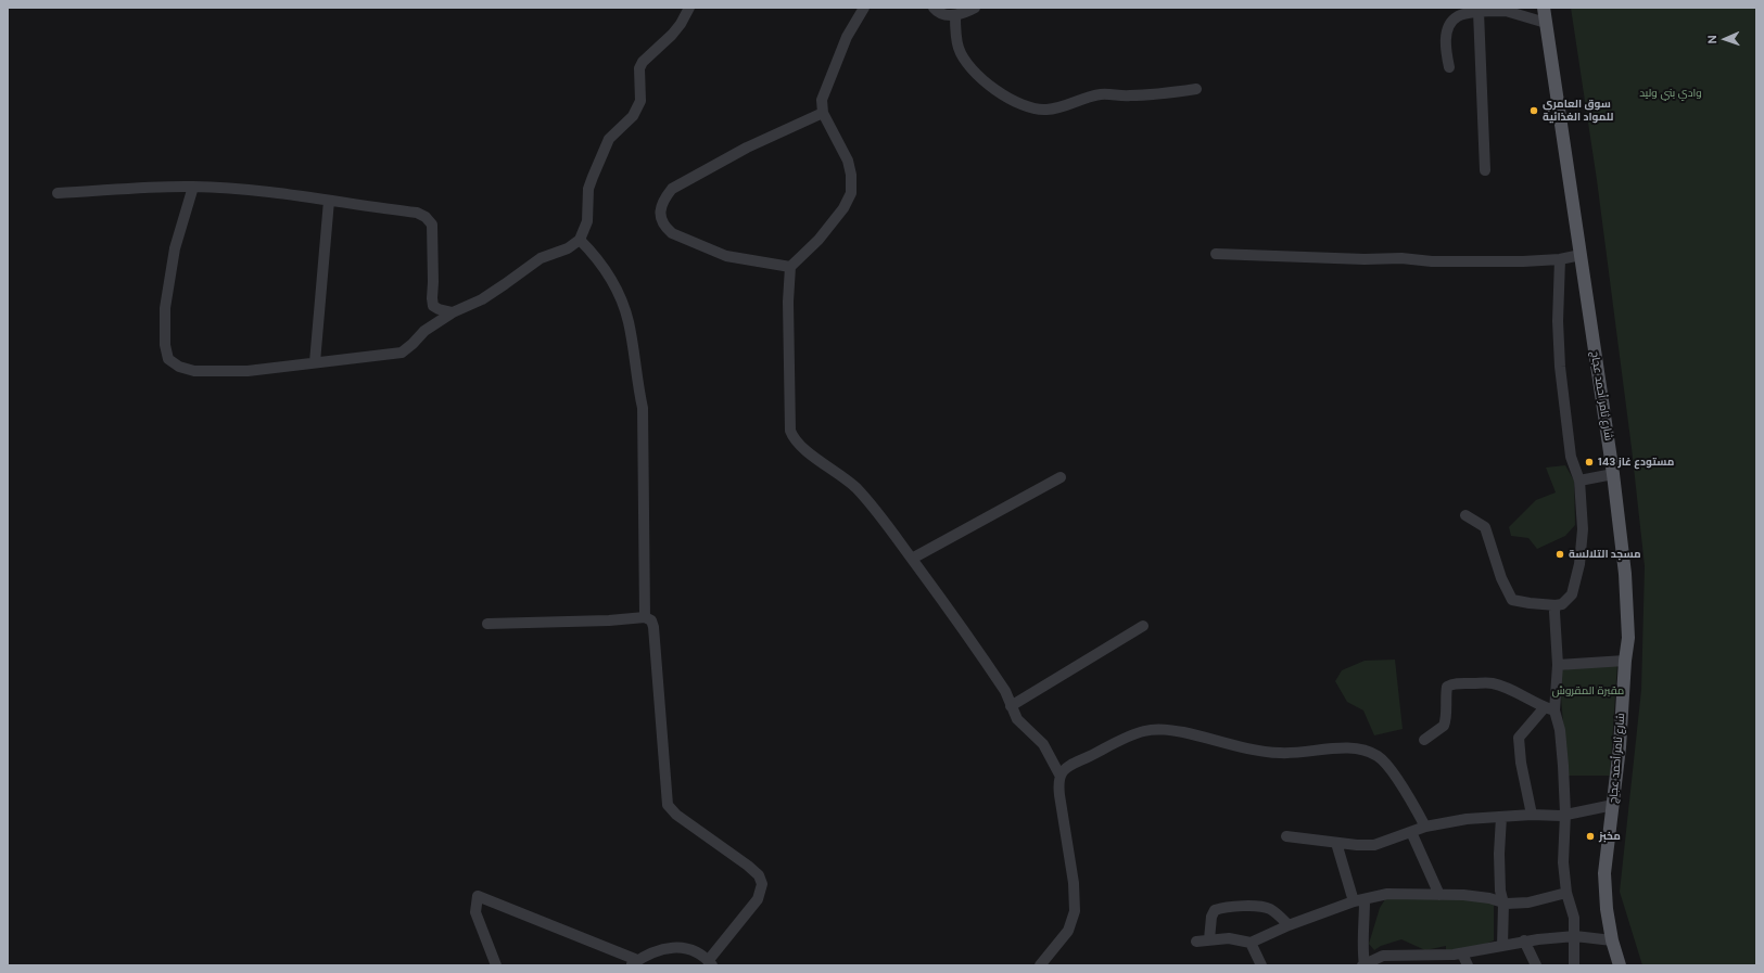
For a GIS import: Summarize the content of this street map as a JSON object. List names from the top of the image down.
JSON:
{
  "streets": {
    "main road": ["شارع ثامر أحمد عجاج"]
  },
  "parks": ["وادي بني وليد", "مقبرة المقروش"],
  "places": [
    "سوق العامري للمواد الغذائية",
    "مستودع غاز 143",
    "مسجد التلالسة",
    "مخبز"
  ],
  "north": "left"
}
